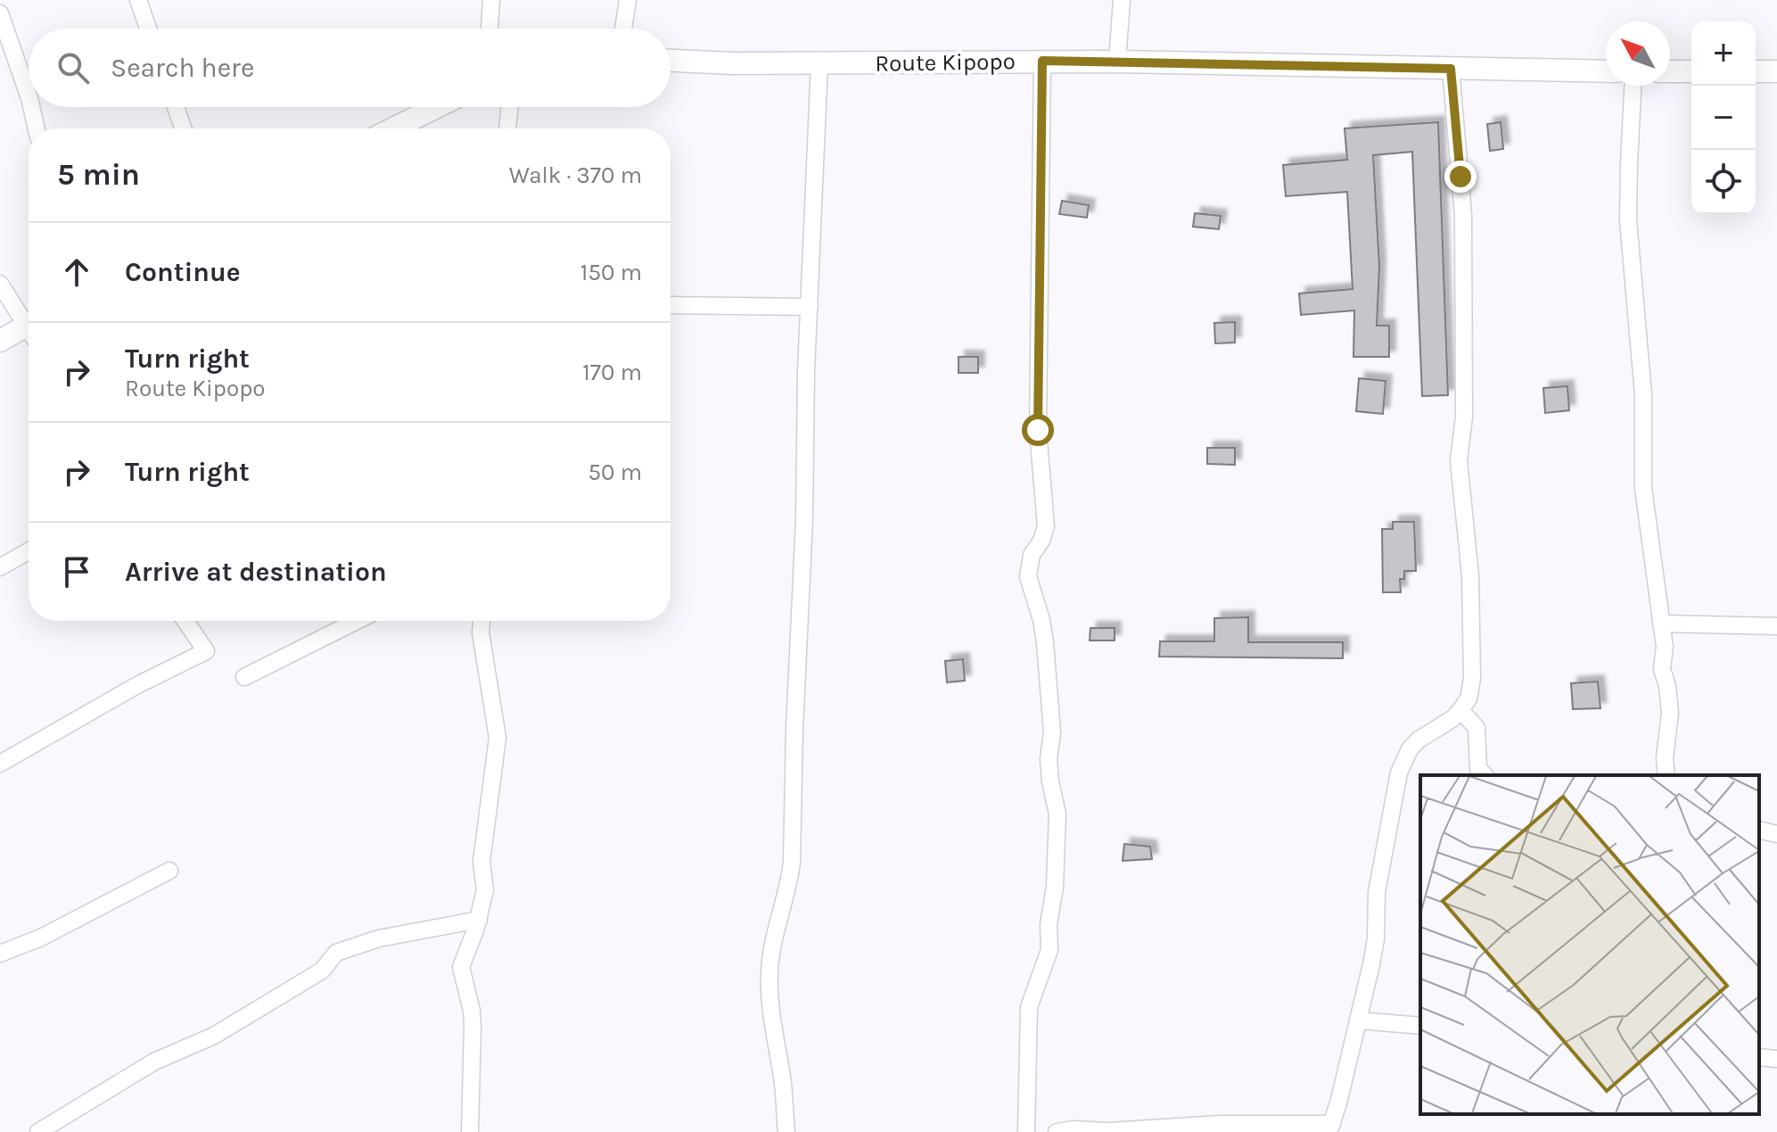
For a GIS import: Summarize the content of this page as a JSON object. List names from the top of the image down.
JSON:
{
  "streets": {
    "main road": ["Route Kipopo"]
  },
  "north": "top left",
  "page": {
    "map_buttons": ["+", "−"],
    "search": "Search here",
    "heading": ["5 min", "Walk · 370 m"],
    "list": [
      ["Continue", "150 m"],
      ["Turn right", "Route Kipopo", "170 m"],
      ["Turn right", "50 m"],
      "Arrive at destination"
    ]
  }
}
